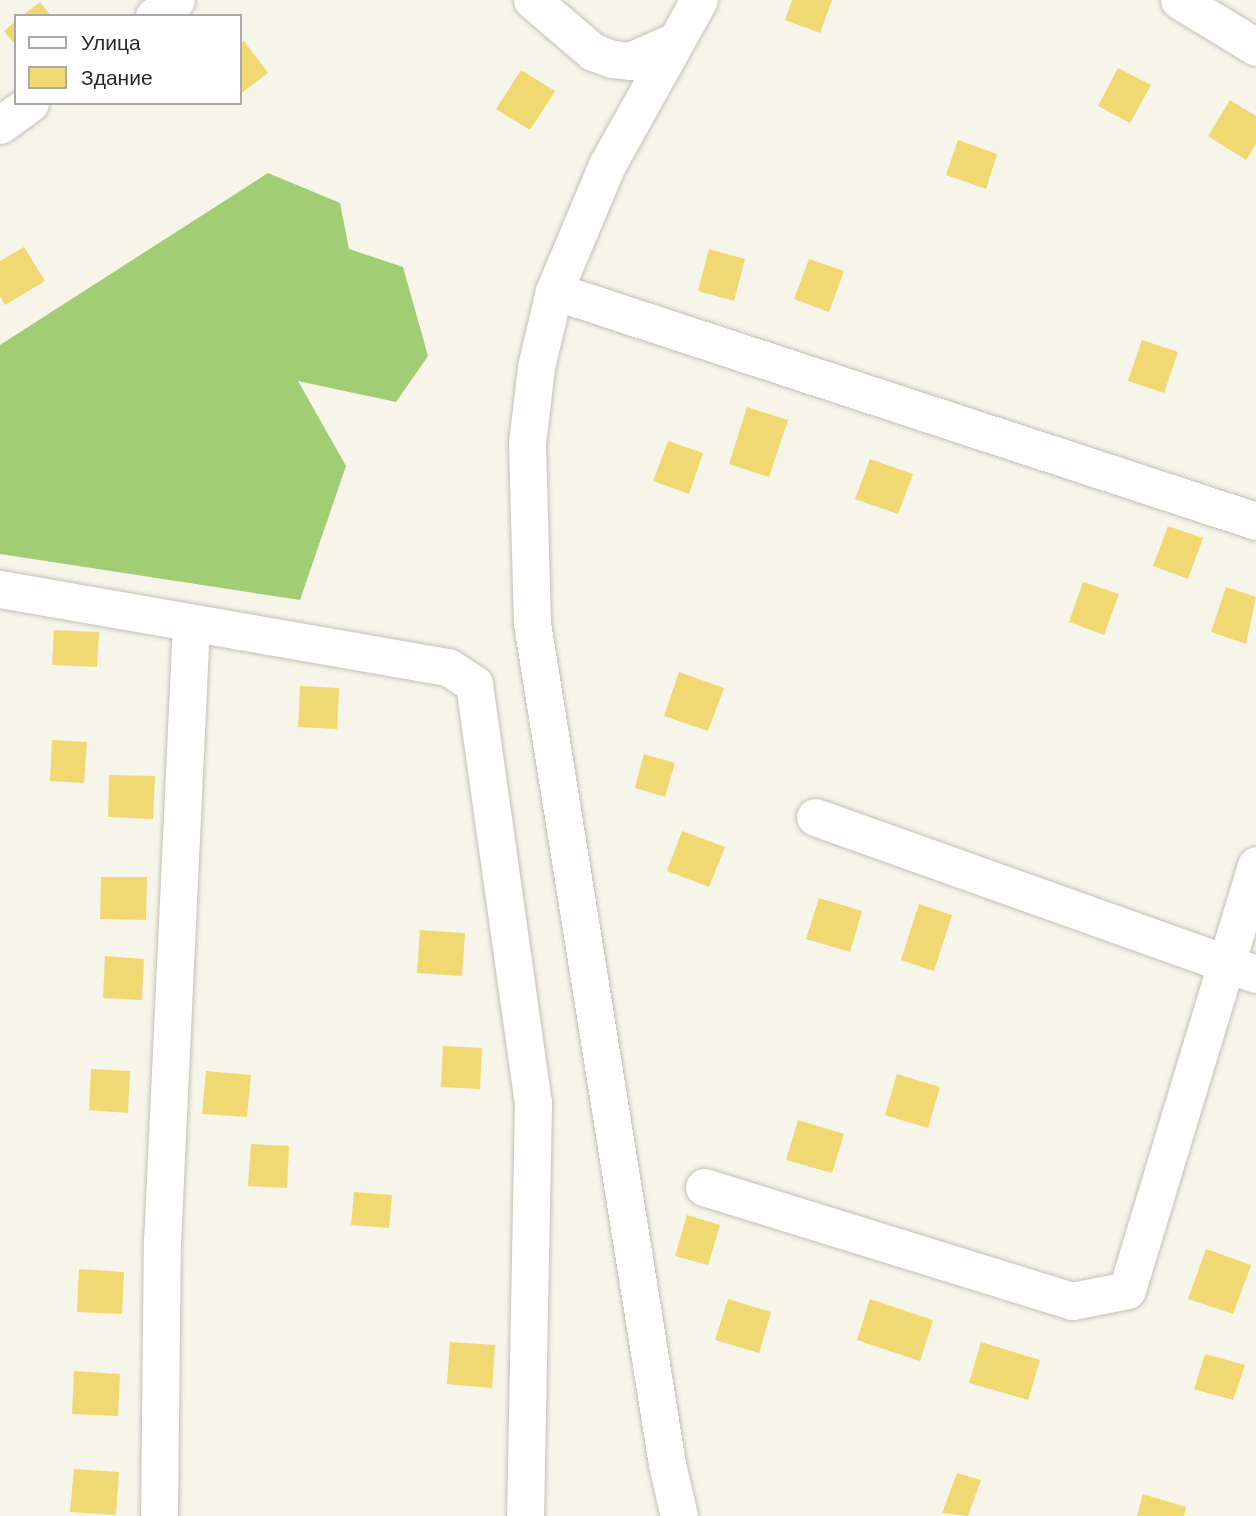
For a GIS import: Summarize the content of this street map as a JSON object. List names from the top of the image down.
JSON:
{
  "legend": ["Улица", "Здание"]
}
